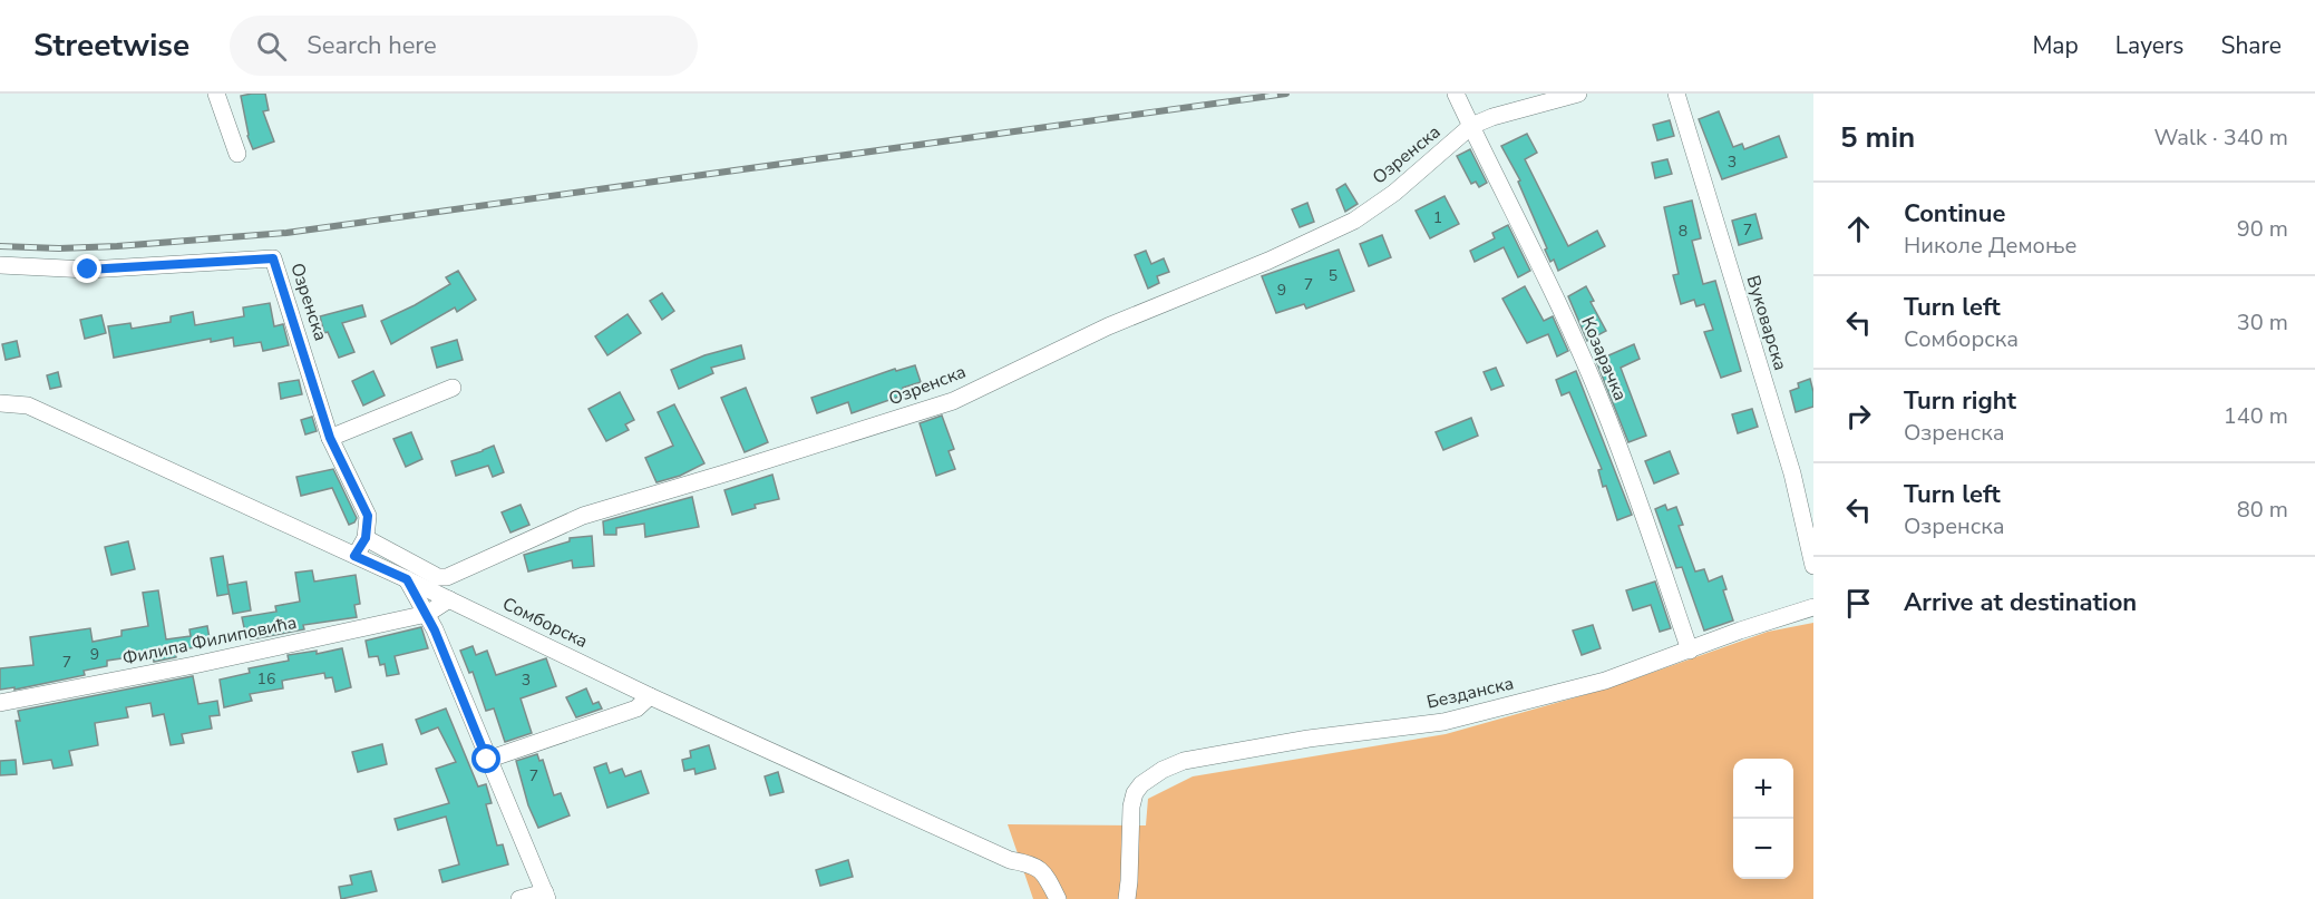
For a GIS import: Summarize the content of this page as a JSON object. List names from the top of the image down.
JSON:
{
  "streets": {
    "street": [
      "Озренска",
      "Вуковарска",
      "Козарачка",
      "Сомборска",
      "Филипа Филиповића",
      "Безданска"
    ]
  },
  "crossings": [
    ["Озренска", "Козарачка"],
    ["Козарачка", "Безданска"]
  ],
  "house_numbers": [
    "3",
    "1",
    "7",
    "8",
    "5",
    "7",
    "9",
    "9",
    "7",
    "16",
    "3",
    "7"
  ],
  "page": {
    "header": "Streetwise",
    "search": "Search here",
    "nav": ["Map", "Layers", "Share"],
    "heading": ["5 min", "Walk · 340 m"],
    "list": [
      ["Continue", "Николе Демоње", "90 m"],
      ["Turn left", "Сомборска", "30 m"],
      ["Turn right", "Озренска", "140 m"],
      ["Turn left", "Озренска", "80 m"],
      "Arrive at destination"
    ],
    "map_buttons": ["+", "−"]
  }
}
